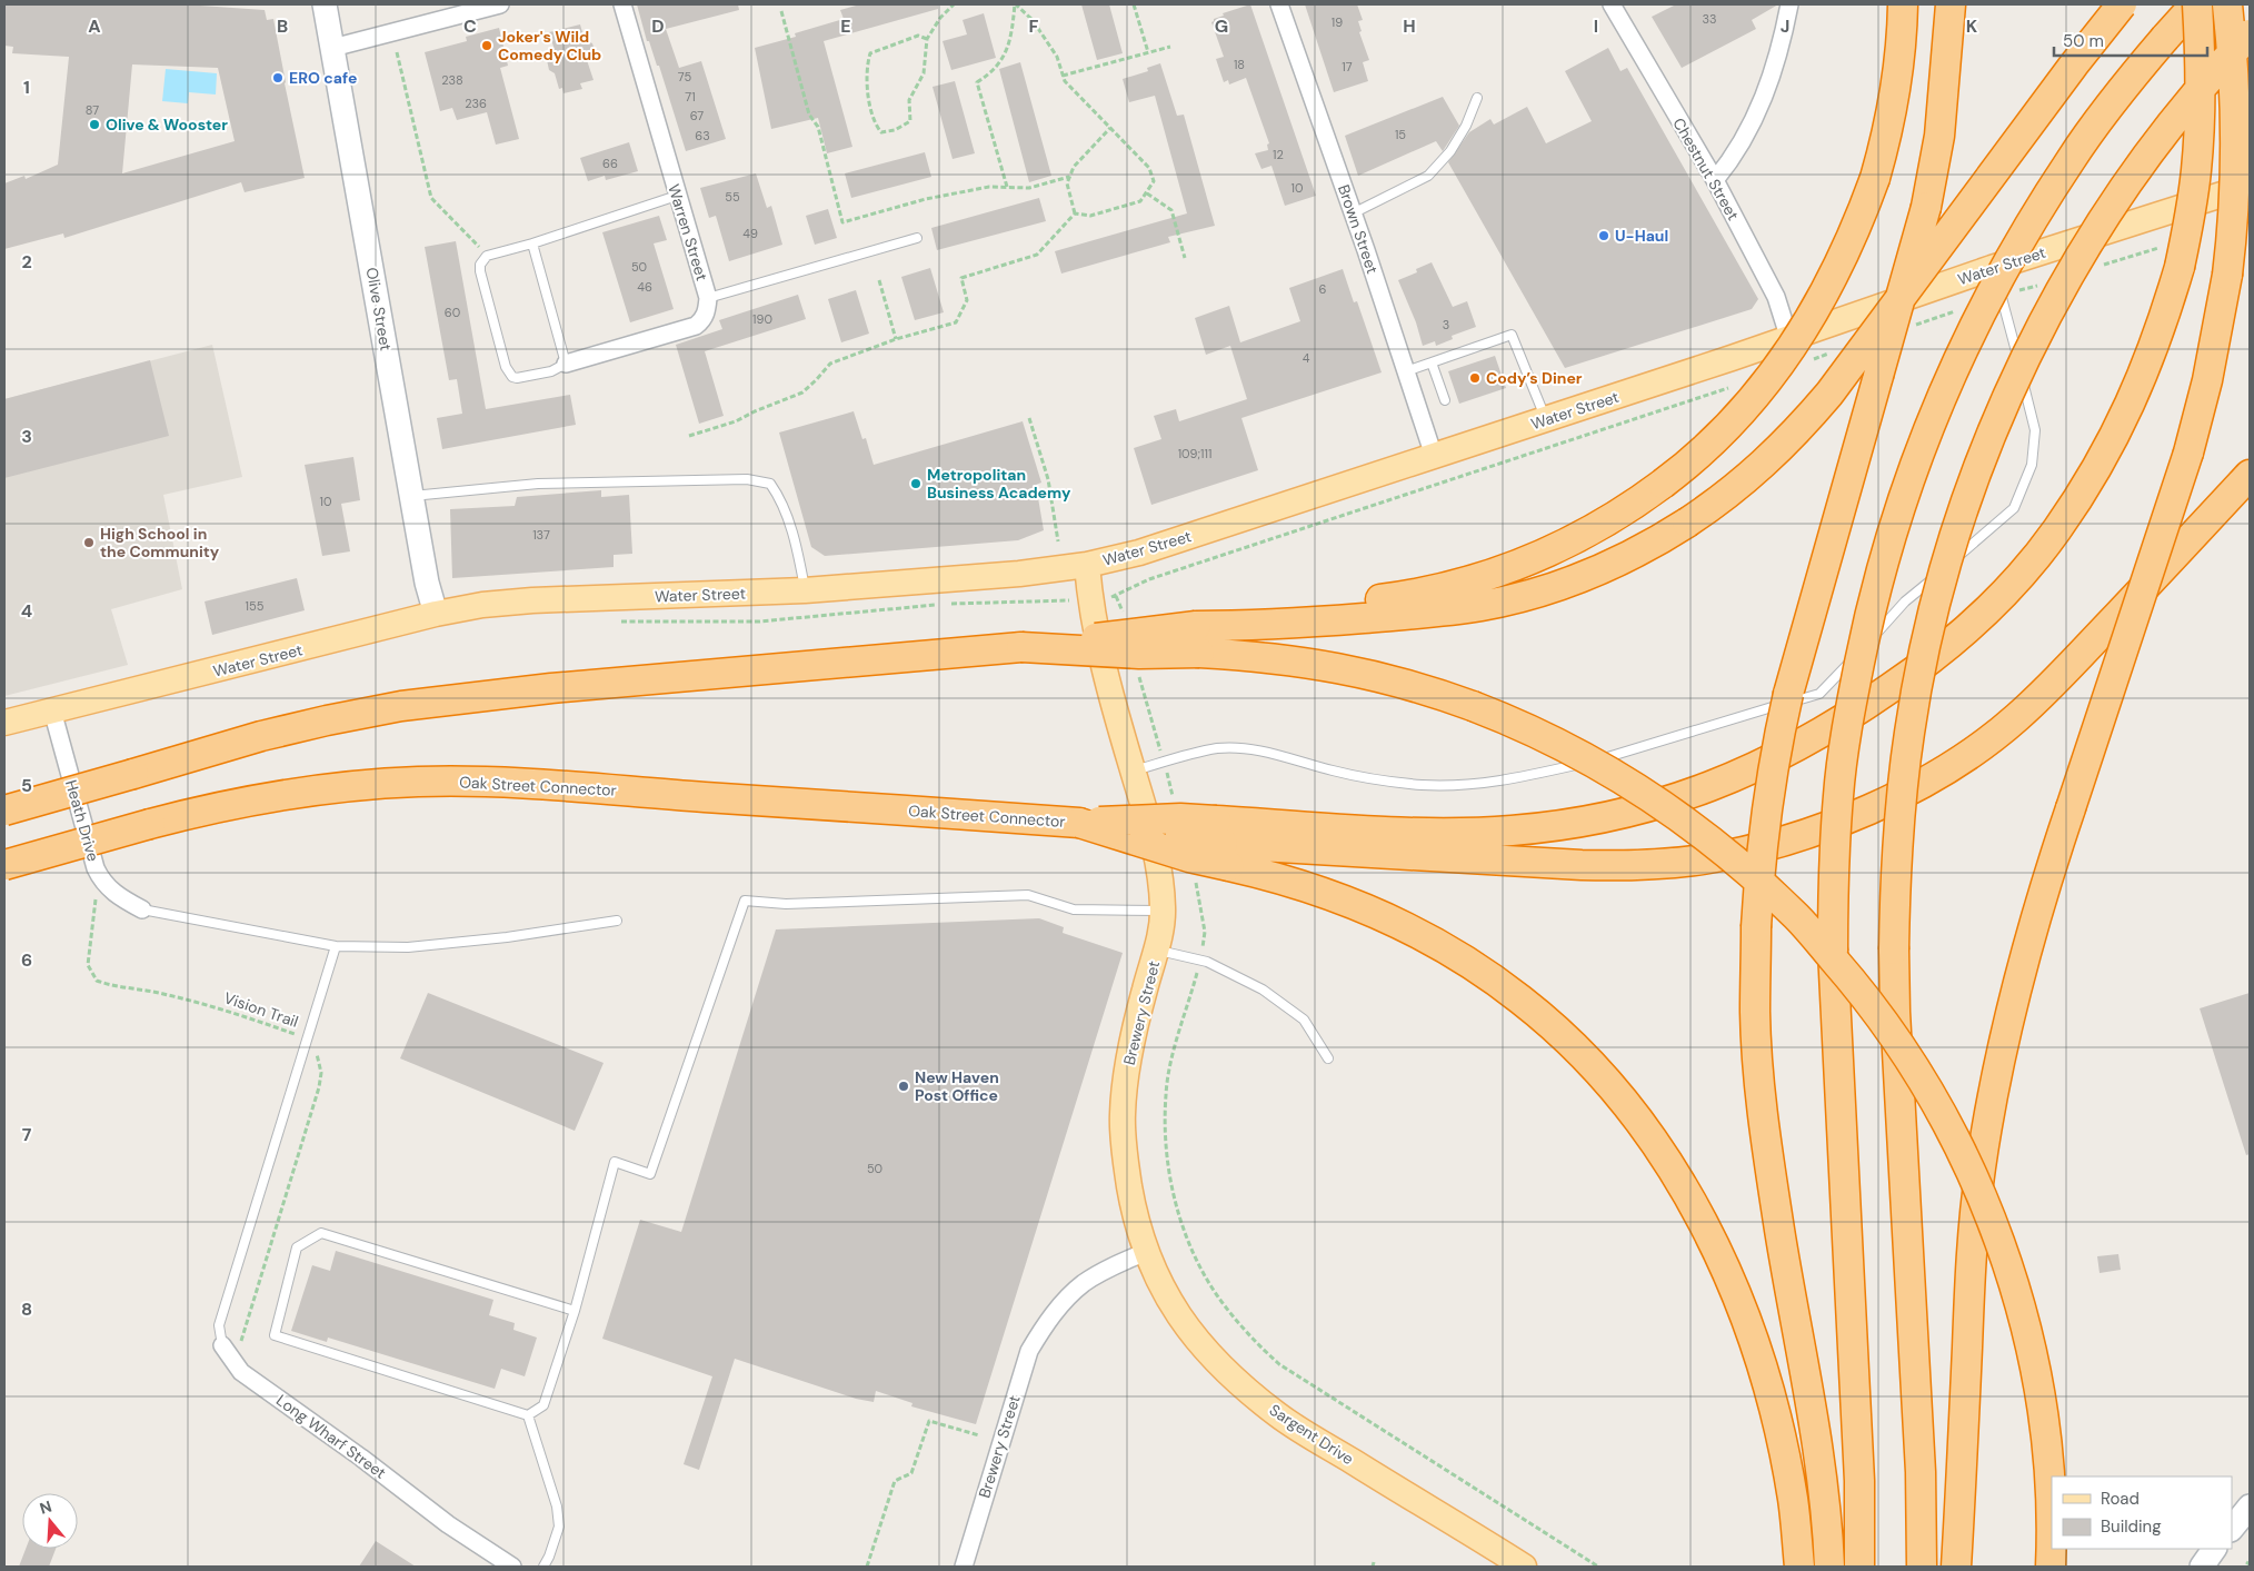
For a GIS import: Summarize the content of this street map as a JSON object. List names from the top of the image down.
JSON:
{
  "streets": {
    "highway": ["Oak Street Connector"],
    "main road": ["Water Street", "Brewery Street", "Sargent Drive"],
    "street": [
      "Chestnut Street",
      "Brown Street",
      "Warren Street",
      "Olive Street",
      "Heath Drive",
      "Long Wharf Street"
    ],
    "path": ["Vision Trail"]
  },
  "crossings": [
    ["Chestnut Street", "Water Street"],
    ["Brown Street", "Water Street"],
    ["Water Street", "Olive Street"],
    ["Water Street", "Heath Drive"],
    ["Water Street", "Brewery Street"],
    ["Heath Drive", "Vision Trail"],
    ["Vision Trail", "Long Wharf Street"],
    ["Brewery Street", "Sargent Drive"]
  ],
  "places": [
    "Joker's Wild Comedy Club",
    "ERO cafe",
    "Olive & Wooster",
    "U-Haul",
    "Cody’s Diner",
    "Metropolitan Business Academy",
    "High School in the Community",
    "New Haven Post Office"
  ],
  "house_numbers": [
    "33",
    "19",
    "18",
    "17",
    "75",
    "238",
    "71",
    "236",
    "87",
    "67",
    "15",
    "63",
    "12",
    "66",
    "10",
    "55",
    "49",
    "50",
    "46",
    "6",
    "60",
    "190",
    "3",
    "4",
    "109;111",
    "10",
    "137",
    "155",
    "50"
  ],
  "legend": ["Road", "Building"],
  "scale_bar": "50 m",
  "north": "top",
  "grid": {
    "columns": [
      "A",
      "B",
      "C",
      "D",
      "E",
      "F",
      "G",
      "H",
      "I",
      "J",
      "K"
    ],
    "rows": [
      "1",
      "2",
      "3",
      "4",
      "5",
      "6",
      "7",
      "8"
    ]
  }
}
